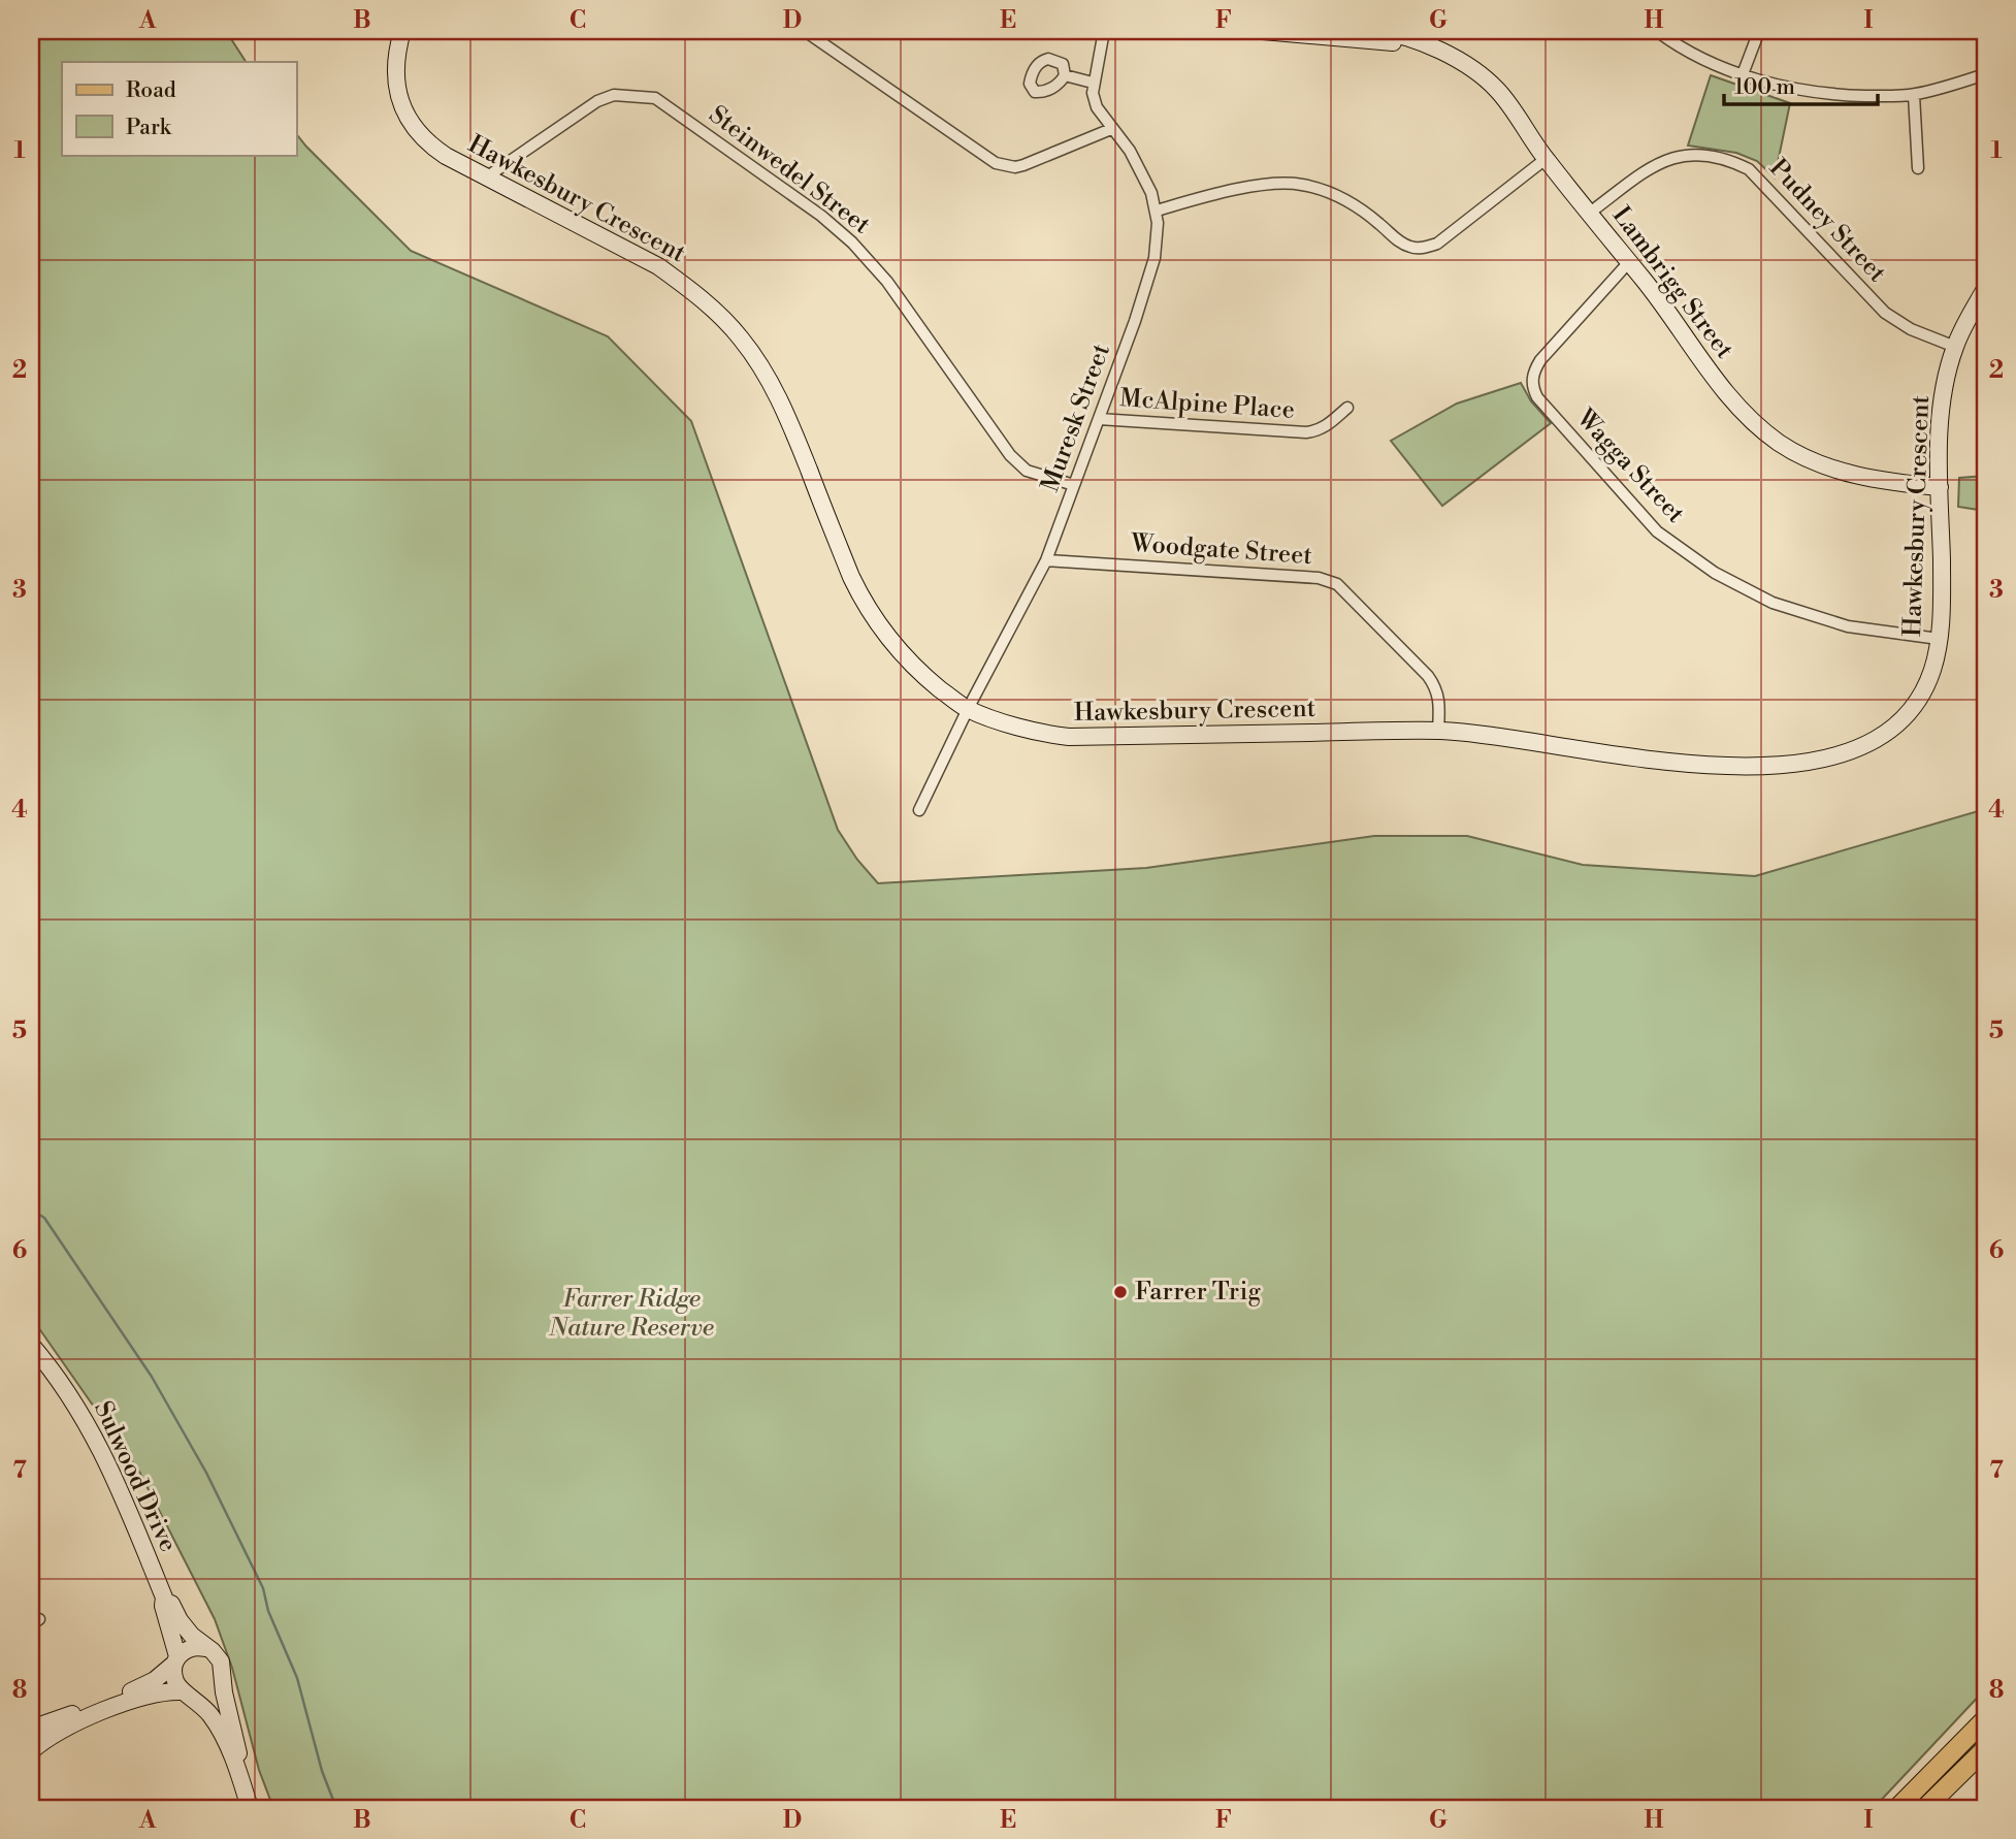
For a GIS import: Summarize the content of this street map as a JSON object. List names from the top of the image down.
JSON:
{
  "streets": {
    "street": [
      "Steinwedel Street",
      "Hawkesbury Crescent",
      "Pudney Street",
      "Lambrigg Street",
      "McAlpine Place",
      "Muresk Street",
      "Wagga Street",
      "Woodgate Street",
      "Sulwood Drive"
    ]
  },
  "crossings": [
    ["Steinwedel Street", "Hawkesbury Crescent"],
    ["Steinwedel Street", "Muresk Street"],
    ["Hawkesbury Crescent", "Pudney Street"],
    ["Hawkesbury Crescent", "Lambrigg Street"],
    ["Hawkesbury Crescent", "Muresk Street"],
    ["Hawkesbury Crescent", "Wagga Street"],
    ["Hawkesbury Crescent", "Woodgate Street"],
    ["Pudney Street", "Lambrigg Street"],
    ["Lambrigg Street", "Wagga Street"],
    ["McAlpine Place", "Muresk Street"],
    ["Muresk Street", "Woodgate Street"]
  ],
  "parks": ["Farrer Ridge Nature Reserve"],
  "places": ["Farrer Trig"],
  "legend": ["Road", "Park"],
  "scale_bar": "100 m",
  "grid": {
    "columns": [
      "A",
      "B",
      "C",
      "D",
      "E",
      "F",
      "G",
      "H",
      "I"
    ],
    "rows": [
      "1",
      "2",
      "3",
      "4",
      "5",
      "6",
      "7",
      "8"
    ]
  }
}
